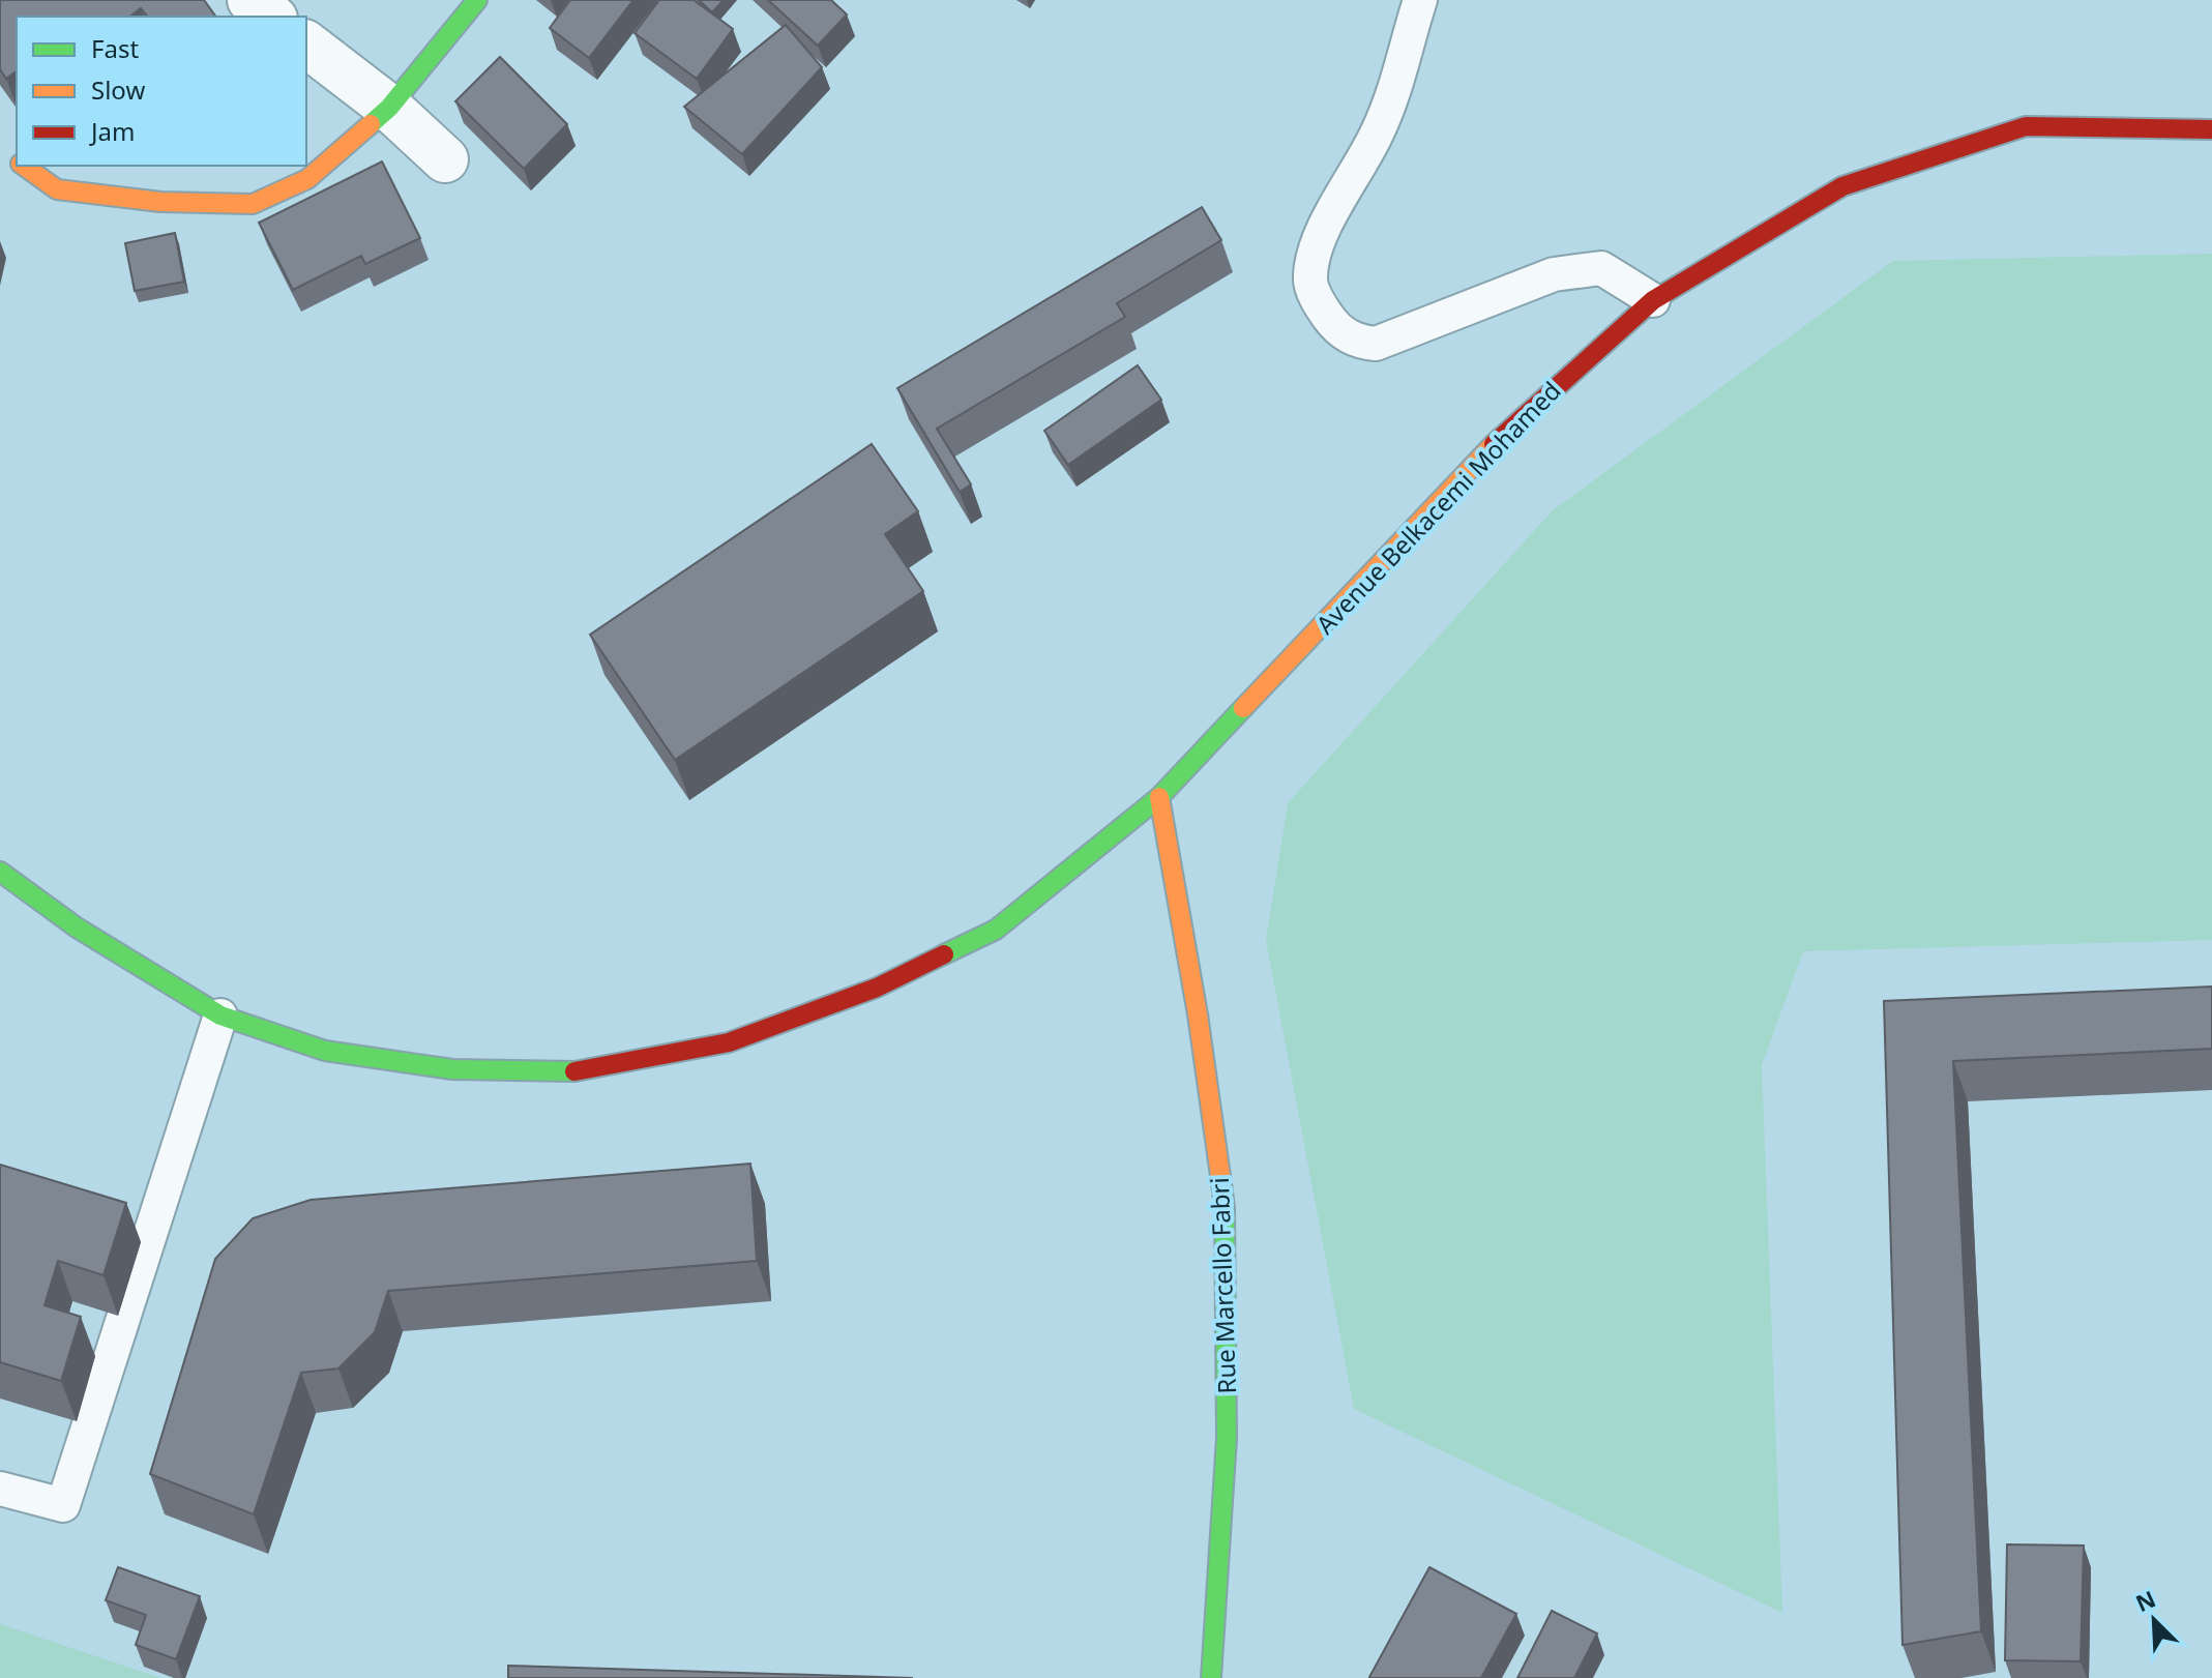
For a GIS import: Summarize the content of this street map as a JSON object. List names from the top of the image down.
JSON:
{
  "streets": {
    "main road": ["Avenue Belkacemi Mohamed", "Rue Marcello Fabri"]
  },
  "crossings": [
    ["Avenue Belkacemi Mohamed", "Rue Marcello Fabri"]
  ],
  "legend": ["Fast", "Slow", "Jam"],
  "north": "top left"
}
